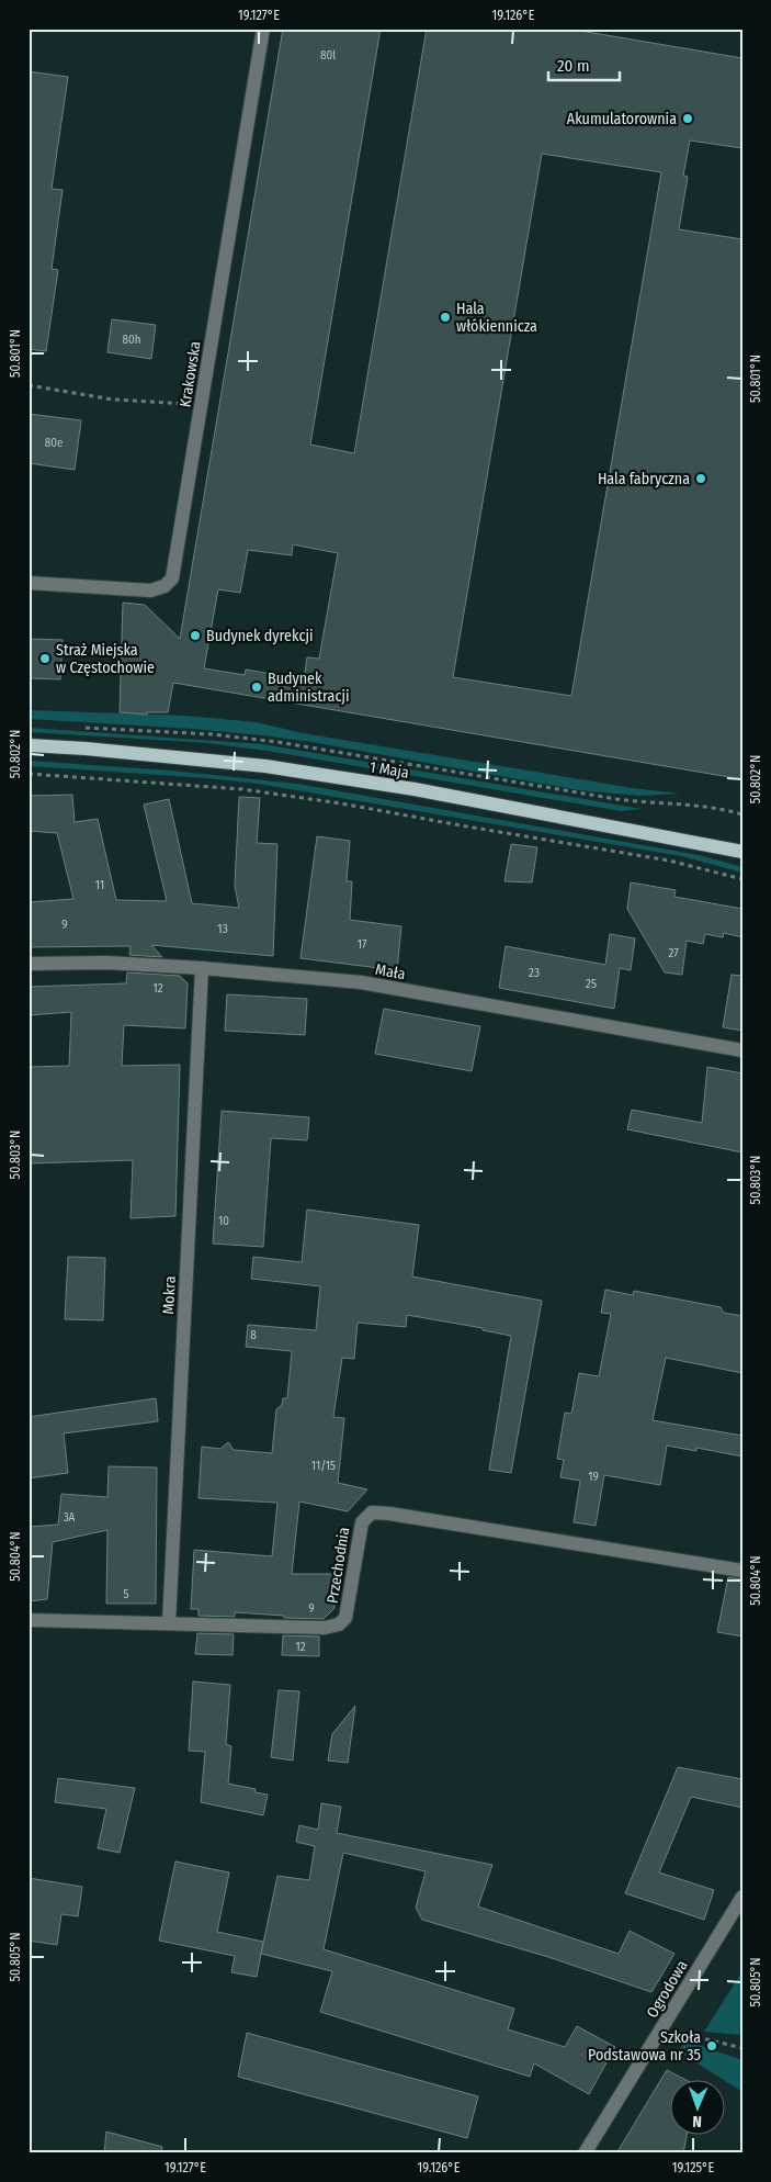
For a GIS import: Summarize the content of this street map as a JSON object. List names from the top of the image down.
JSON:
{
  "streets": {
    "main road": ["1 Maja"],
    "street": [
      "Krakowska",
      "Mała",
      "Mokra",
      "Przechodnia",
      "Ogrodowa"
    ]
  },
  "crossings": [
    ["Mała", "Mokra"],
    ["Mokra", "Przechodnia"]
  ],
  "places": [
    "Akumulatorownia",
    "Hala włókiennicza",
    "Hala fabryczna",
    "Budynek dyrekcji",
    "Straż Miejska w Częstochowie",
    "Budynek administracji",
    "Szkoła Podstawowa nr 35"
  ],
  "house_numbers": [
    "80l",
    "80h",
    "80e",
    "11",
    "9",
    "13",
    "17",
    "27",
    "23",
    "25",
    "12",
    "10",
    "8",
    "11/15",
    "19",
    "3A",
    "5",
    "9",
    "12"
  ],
  "scale_bar": "20 m",
  "north": "bottom",
  "coordinates": [
    "19.127°E",
    "19.126°E",
    "50.801°N",
    "50.802°N",
    "50.803°N",
    "50.804°N",
    "50.805°N",
    "19.125°E"
  ]
}
